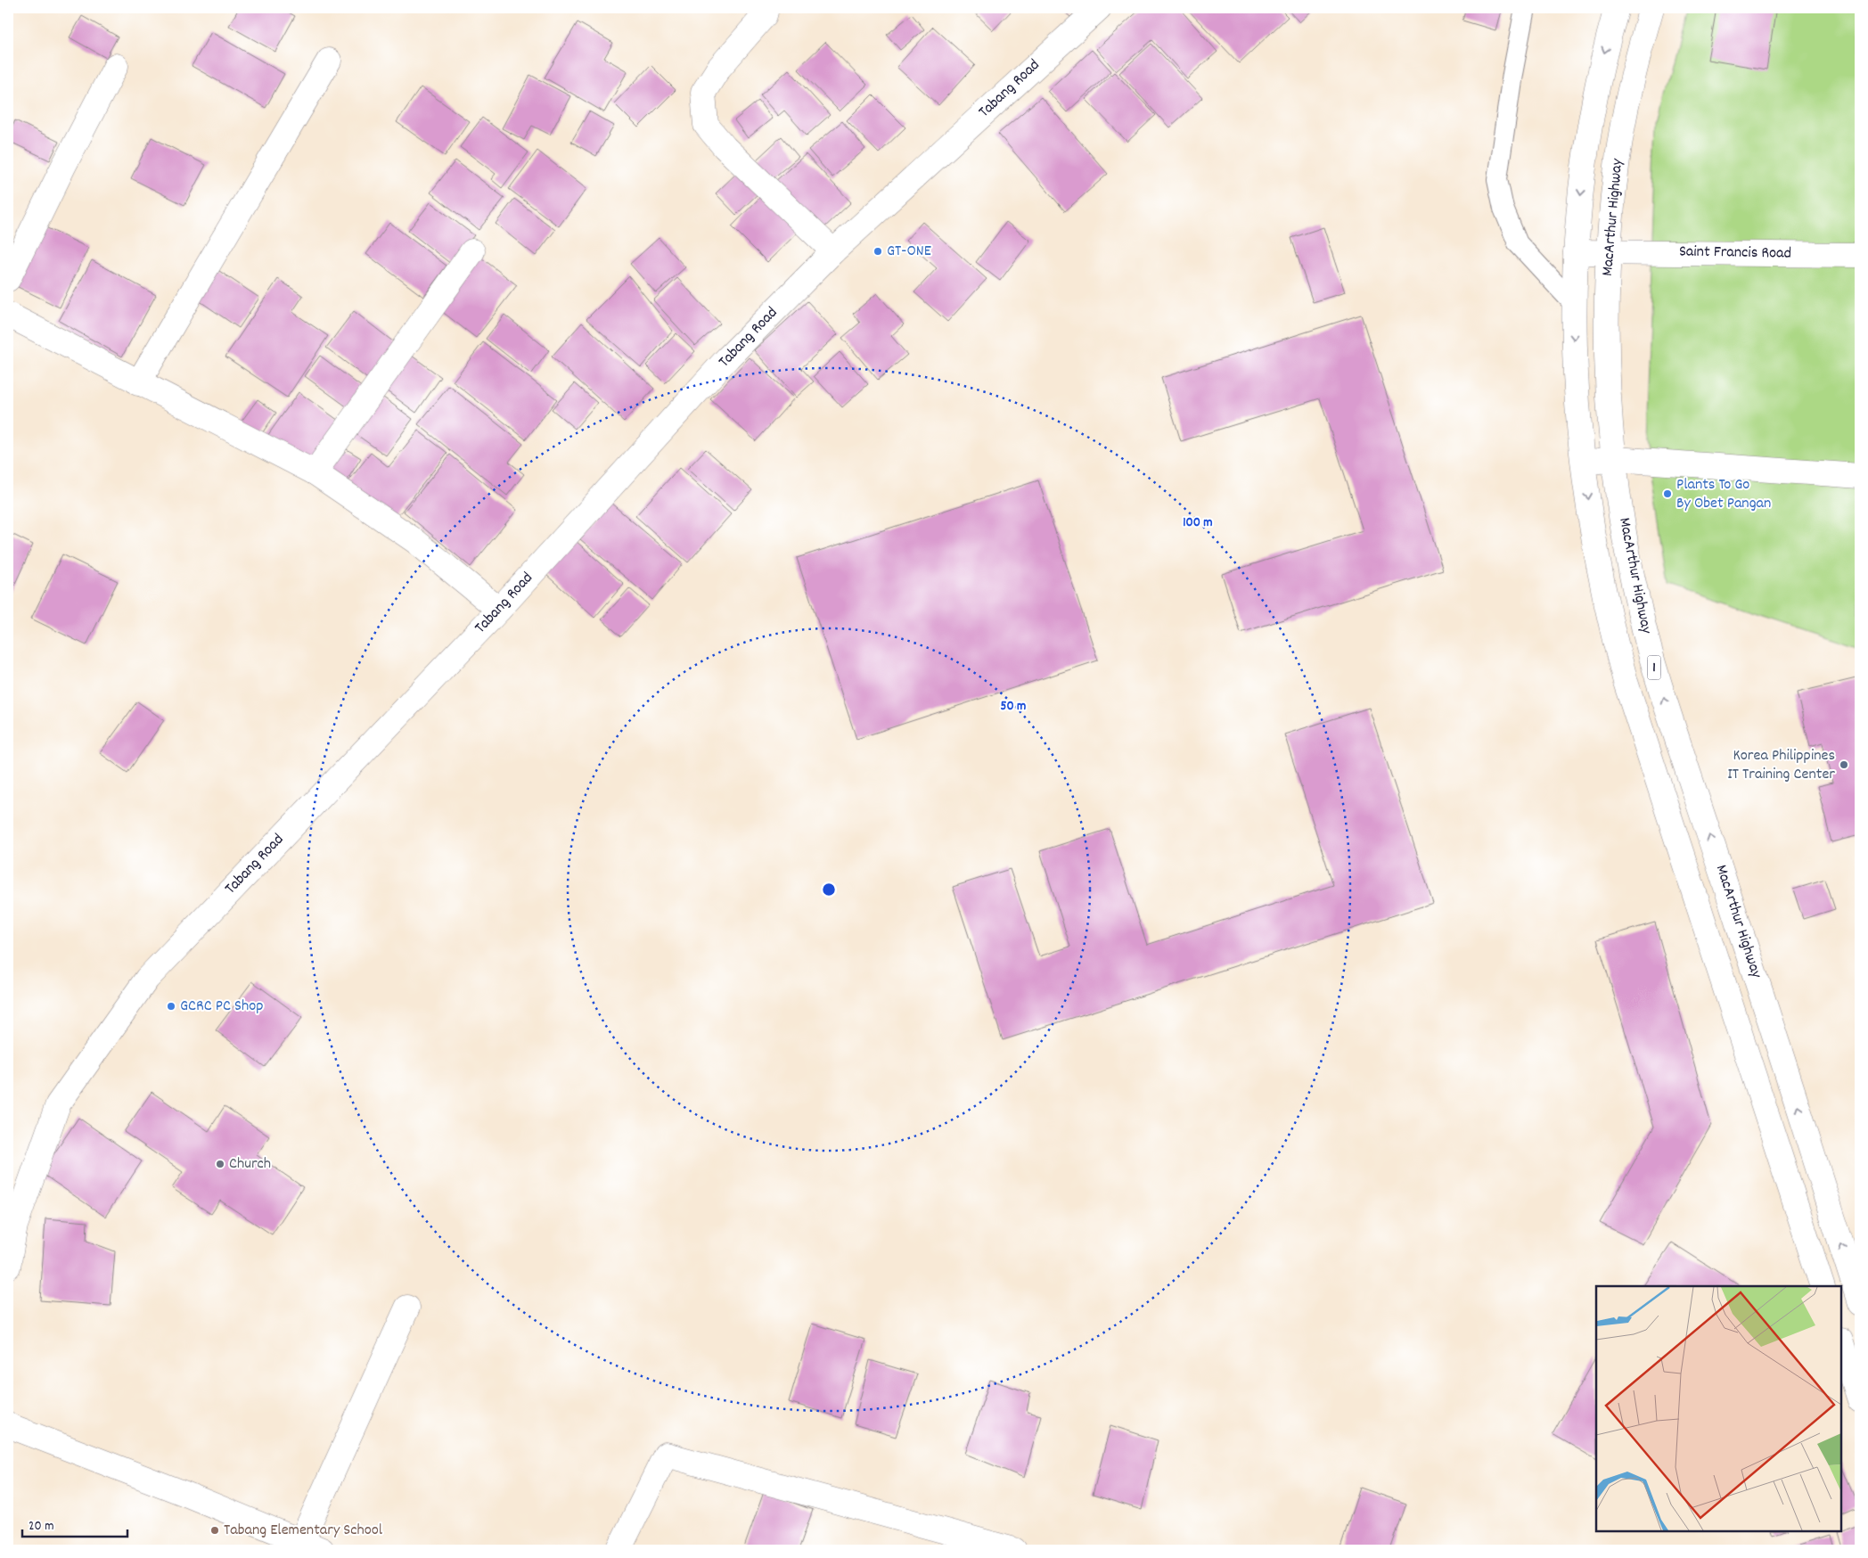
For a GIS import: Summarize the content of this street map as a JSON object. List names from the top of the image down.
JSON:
{
  "streets": {
    "main road": [
      "Tabang Road",
      "MacArthur Highway",
      "Saint Francis Road",
      "1"
    ]
  },
  "crossings": [
    ["MacArthur Highway", "Saint Francis Road"]
  ],
  "places": [
    "GT-ONE",
    "Plants To Go By Obet Pangan",
    "Korea Philippines IT Training Center",
    "GCRC PC Shop",
    "Church",
    "Tabang Elementary School"
  ],
  "scale_bar": "20 m",
  "rings": ["100 m", "50 m"]
}
